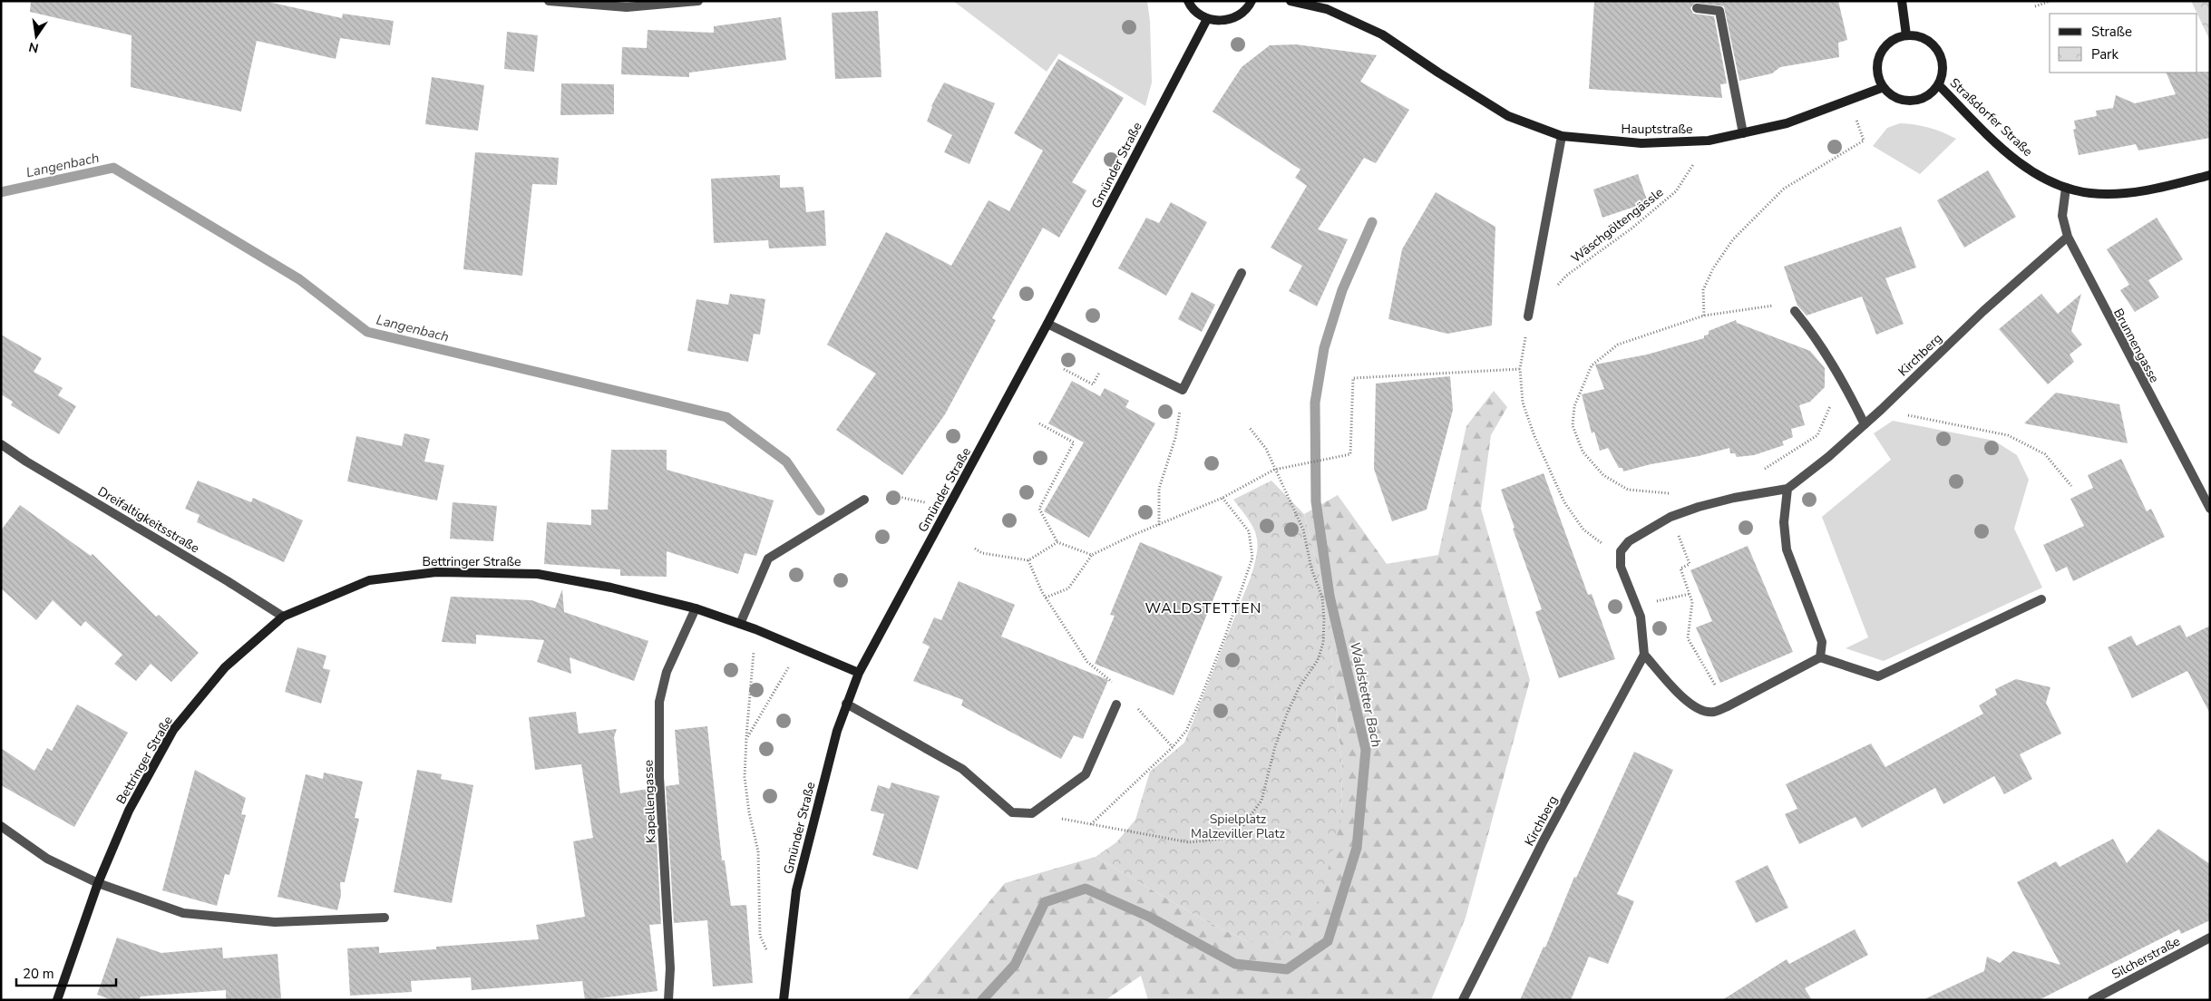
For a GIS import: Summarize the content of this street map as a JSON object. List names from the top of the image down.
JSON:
{
  "streets": {
    "street": [
      "Straßdorfer Straße",
      "Hauptstraße",
      "Gmünder Straße",
      "Brunnengasse",
      "Kirchberg",
      "Dreifaltigkeitsstraße",
      "Bettringer Straße",
      "Kapellengasse",
      "Silcherstraße"
    ],
    "path": ["Wäschgöltengässle"]
  },
  "crossings": [
    ["Straßdorfer Straße", "Hauptstraße"],
    ["Straßdorfer Straße", "Brunnengasse"],
    ["Hauptstraße", "Wäschgöltengässle"],
    ["Gmünder Straße", "Bettringer Straße"],
    ["Brunnengasse", "Kirchberg"],
    ["Dreifaltigkeitsstraße", "Bettringer Straße"],
    ["Bettringer Straße", "Kapellengasse"]
  ],
  "districts": ["WALDSTETTEN"],
  "water": ["Langenbach", "Waldstetter Bach"],
  "parks": ["Spielplatz Malzeviller Platz"],
  "legend": ["Straße", "Park"],
  "scale_bar": "20 m",
  "north": "bottom"
}
